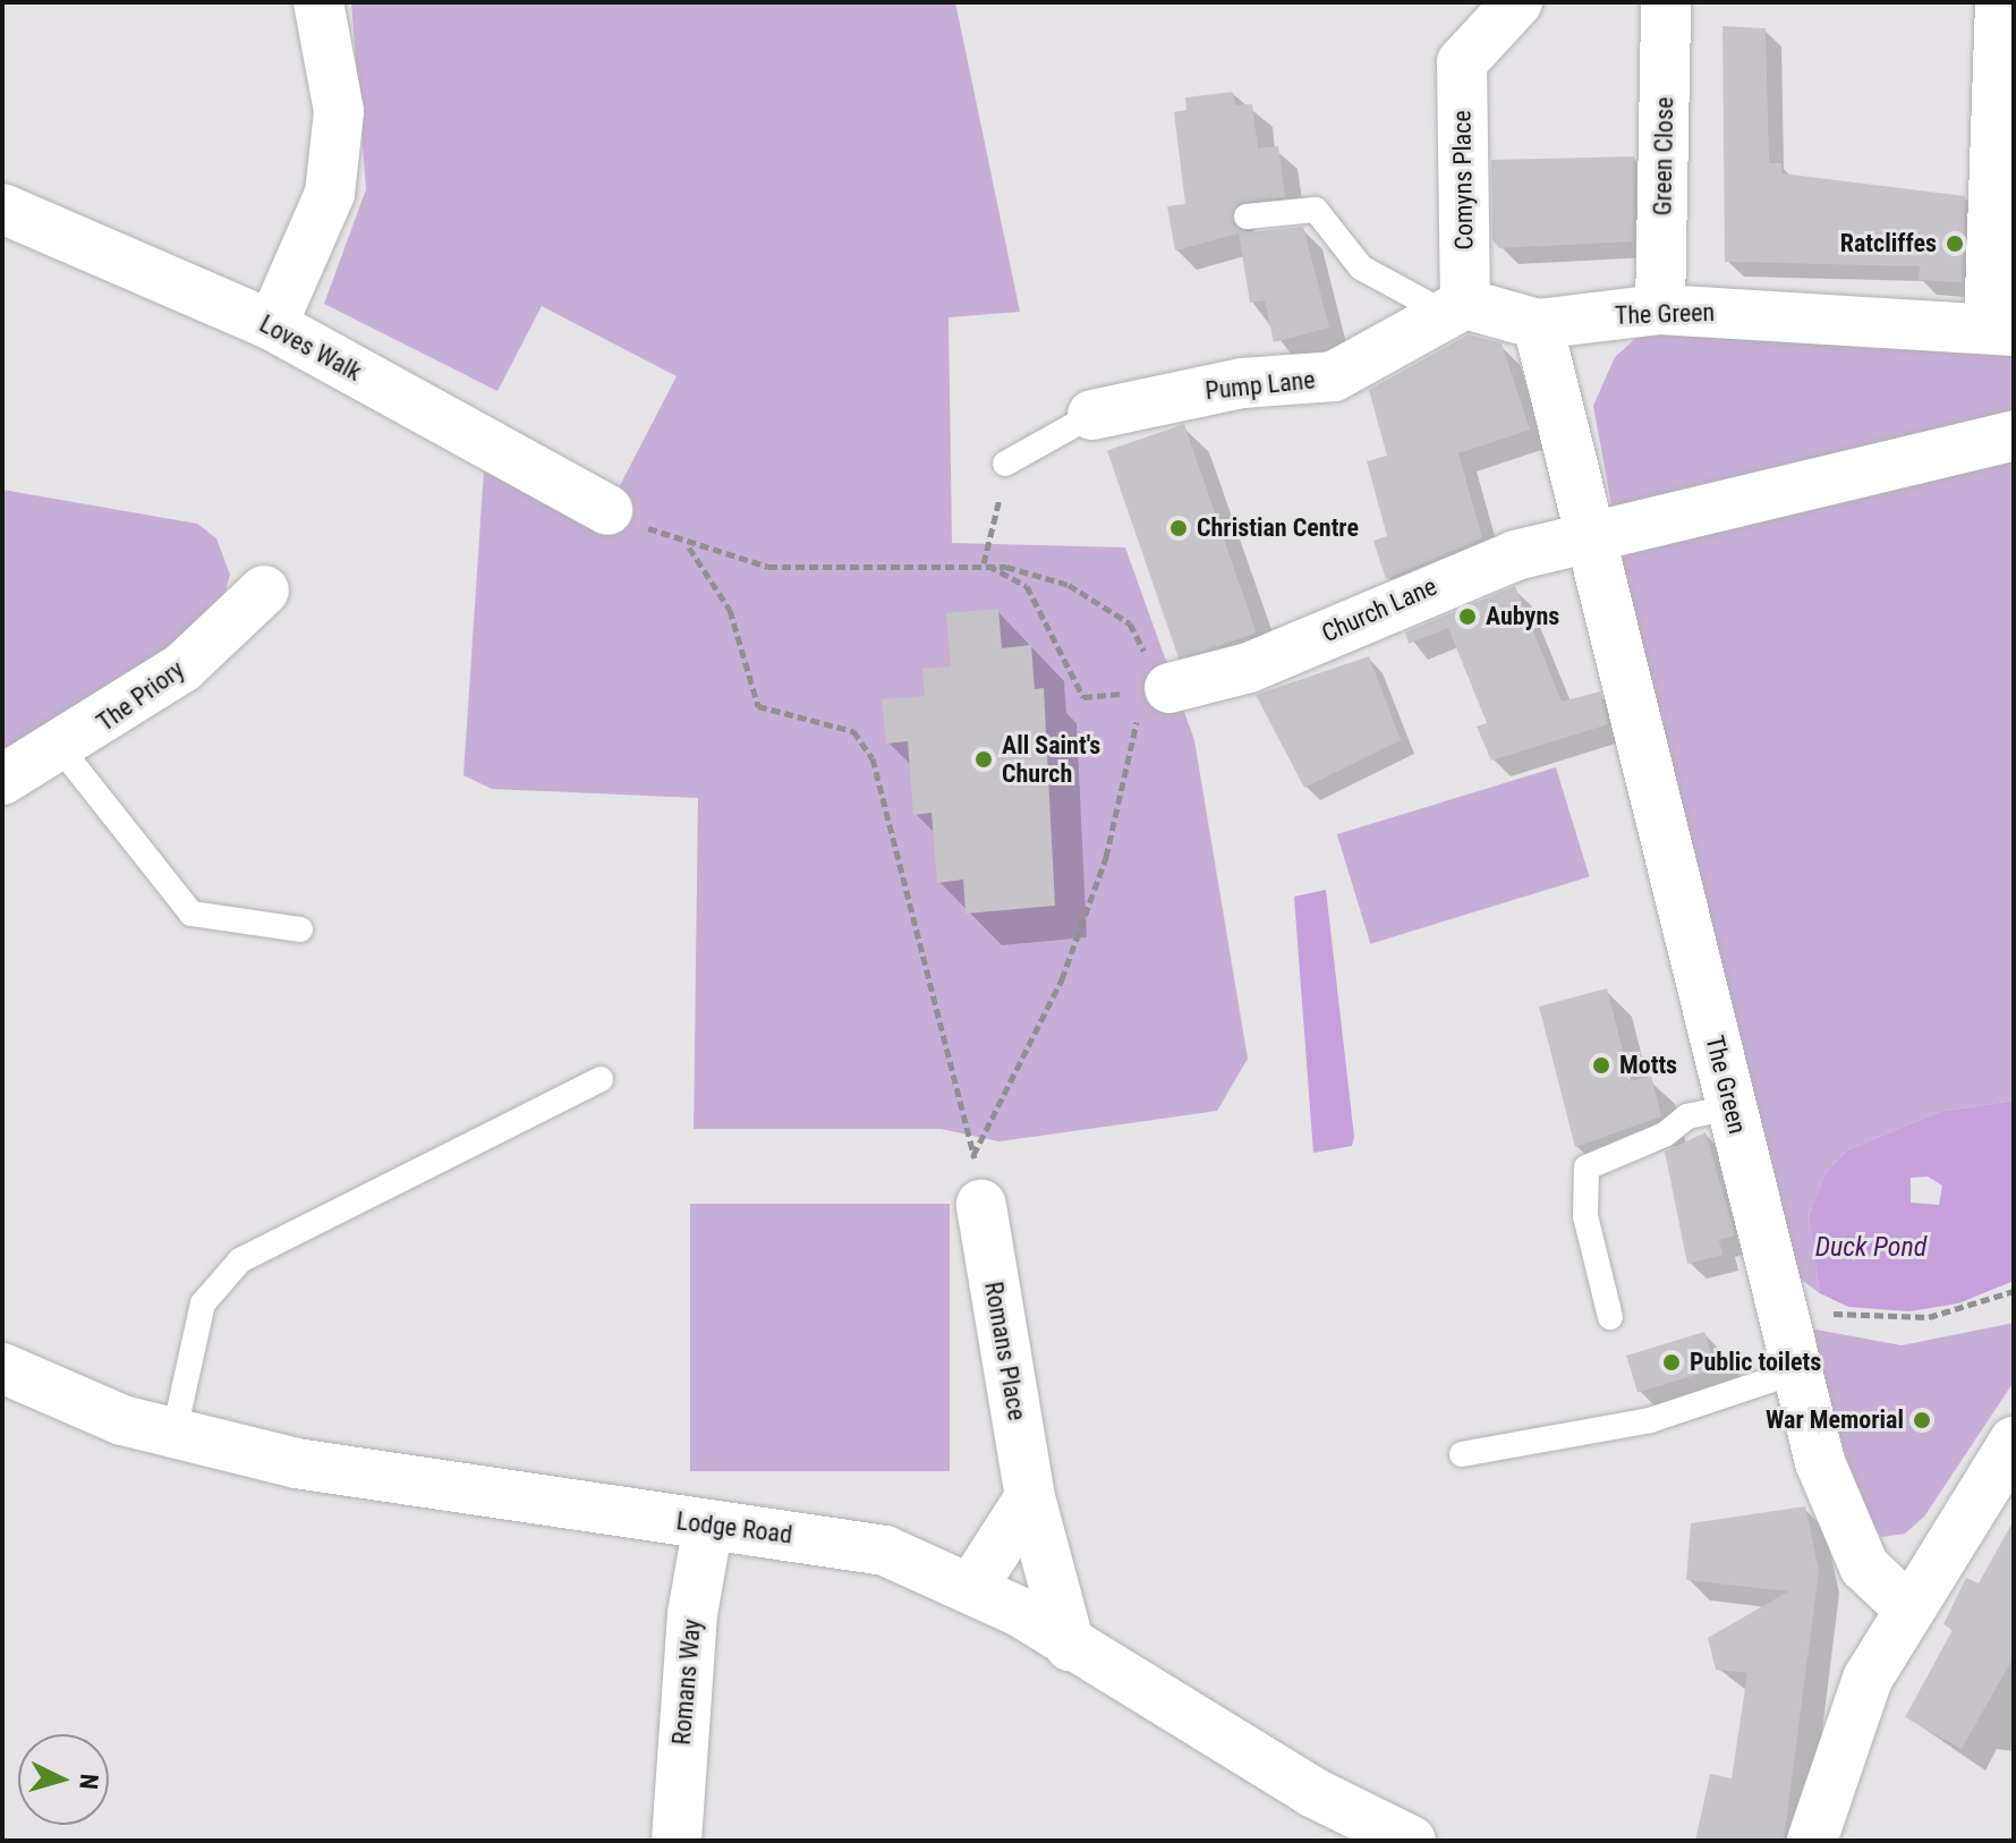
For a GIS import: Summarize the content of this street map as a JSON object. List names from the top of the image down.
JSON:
{
  "streets": {
    "street": [
      "Green Close",
      "Comyns Place",
      "The Green",
      "Loves Walk",
      "Pump Lane",
      "Church Lane",
      "The Priory",
      "Romans Place",
      "Lodge Road",
      "Romans Way"
    ]
  },
  "crossings": [
    ["Green Close", "The Green"],
    ["Comyns Place", "Pump Lane"],
    ["The Green", "Church Lane"],
    ["Romans Place", "Lodge Road"],
    ["Lodge Road", "Romans Way"]
  ],
  "water": ["Duck Pond"],
  "places": [
    "Ratcliffes",
    "Christian Centre",
    "Aubyns",
    "All Saint's Church",
    "Motts",
    "Public toilets",
    "War Memorial"
  ],
  "north": "right"
}
